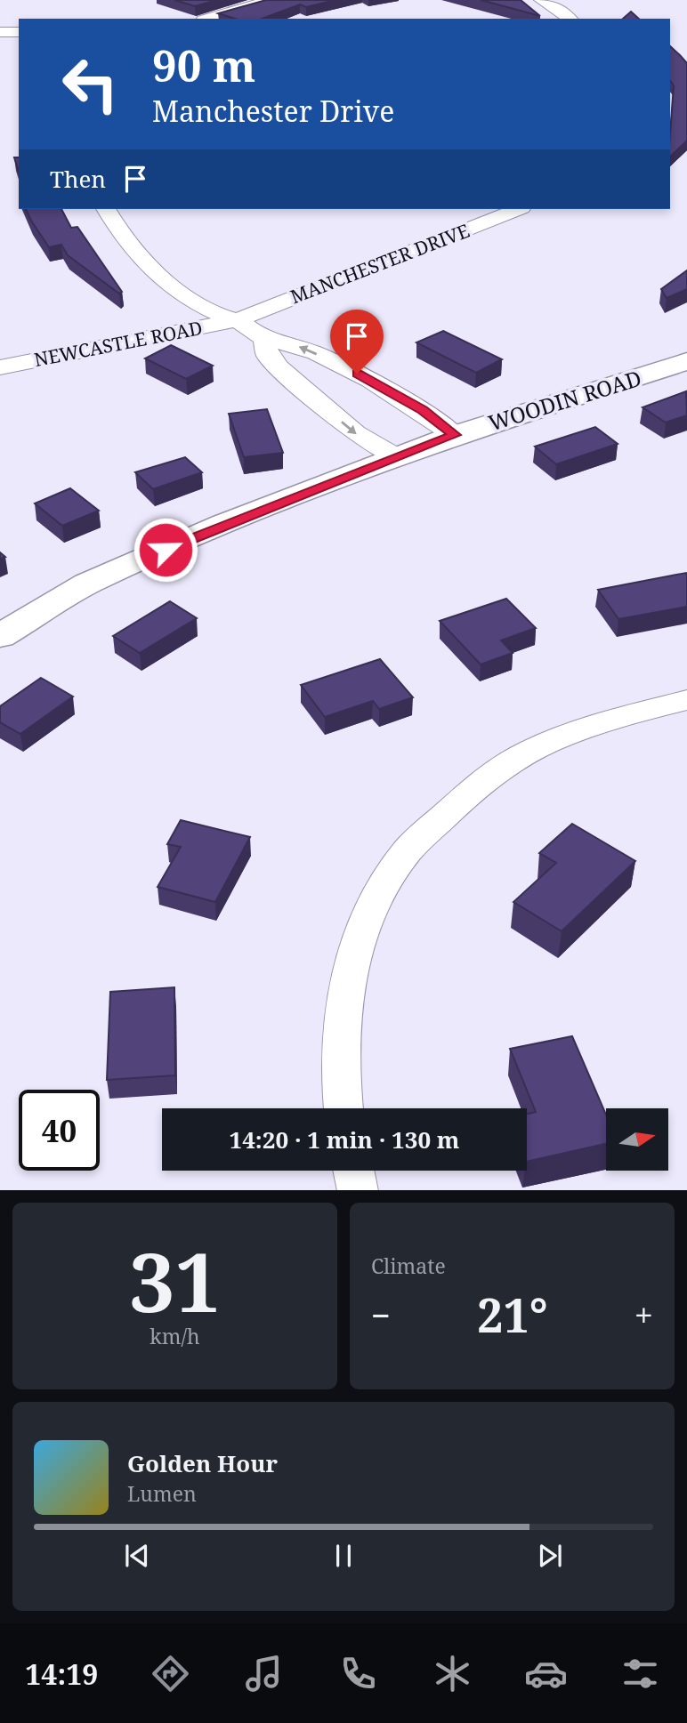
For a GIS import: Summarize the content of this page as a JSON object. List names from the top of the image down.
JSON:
{
  "streets": {
    "street": ["MANCHESTER DRIVE", "NEWCASTLE ROAD", "WOODIN ROAD"]
  },
  "crossings": [
    ["MANCHESTER DRIVE", "NEWCASTLE ROAD"]
  ],
  "north": "right",
  "page": {
    "turn": ["90 m", "Manchester Drive"],
    "then": "Then",
    "limit": "40",
    "trip": "14:20 · 1 min · 130 m",
    "tile": [
      ["31", "km/h"],
      "Climate"
    ],
    "heat": ["−", "21°", "+"],
    "song": ["Golden Hour", "Lumen"],
    "tabs": "14:19"
  }
}
